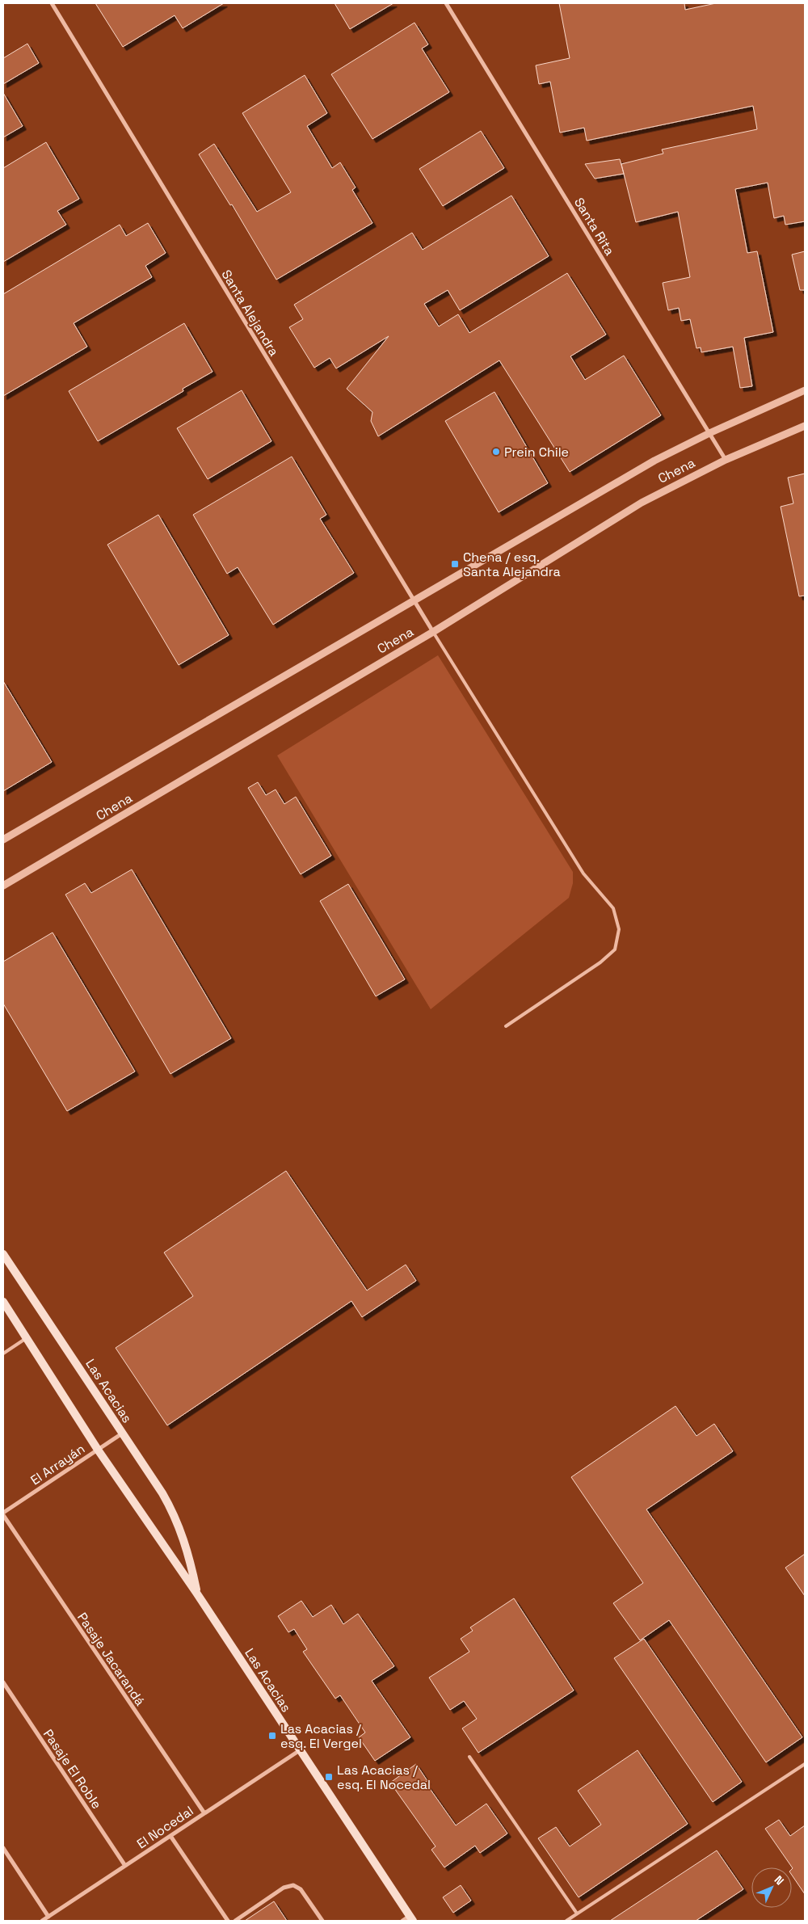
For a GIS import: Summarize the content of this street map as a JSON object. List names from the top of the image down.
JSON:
{
  "streets": {
    "main road": ["Las Acacias"],
    "street": [
      "Santa Rita",
      "Santa Alejandra",
      "Chena",
      "El Arrayán",
      "Pasaje Jacarandá",
      "Pasaje El Roble",
      "El Nocedal"
    ]
  },
  "crossings": [
    ["Santa Rita", "Chena"],
    ["Santa Alejandra", "Chena"],
    ["Las Acacias", "El Arrayán"],
    ["Las Acacias", "El Nocedal"],
    ["El Arrayán", "Pasaje Jacarandá"],
    ["Pasaje Jacarandá", "El Nocedal"],
    ["Pasaje El Roble", "El Nocedal"]
  ],
  "places": {
    "other": ["Prein Chile"],
    "transit": ["Chena / esq. Santa Alejandra", "Las Acacias / esq. El Vergel", "Las Acacias / esq. El Nocedal"]
  },
  "north": "top right"
}
